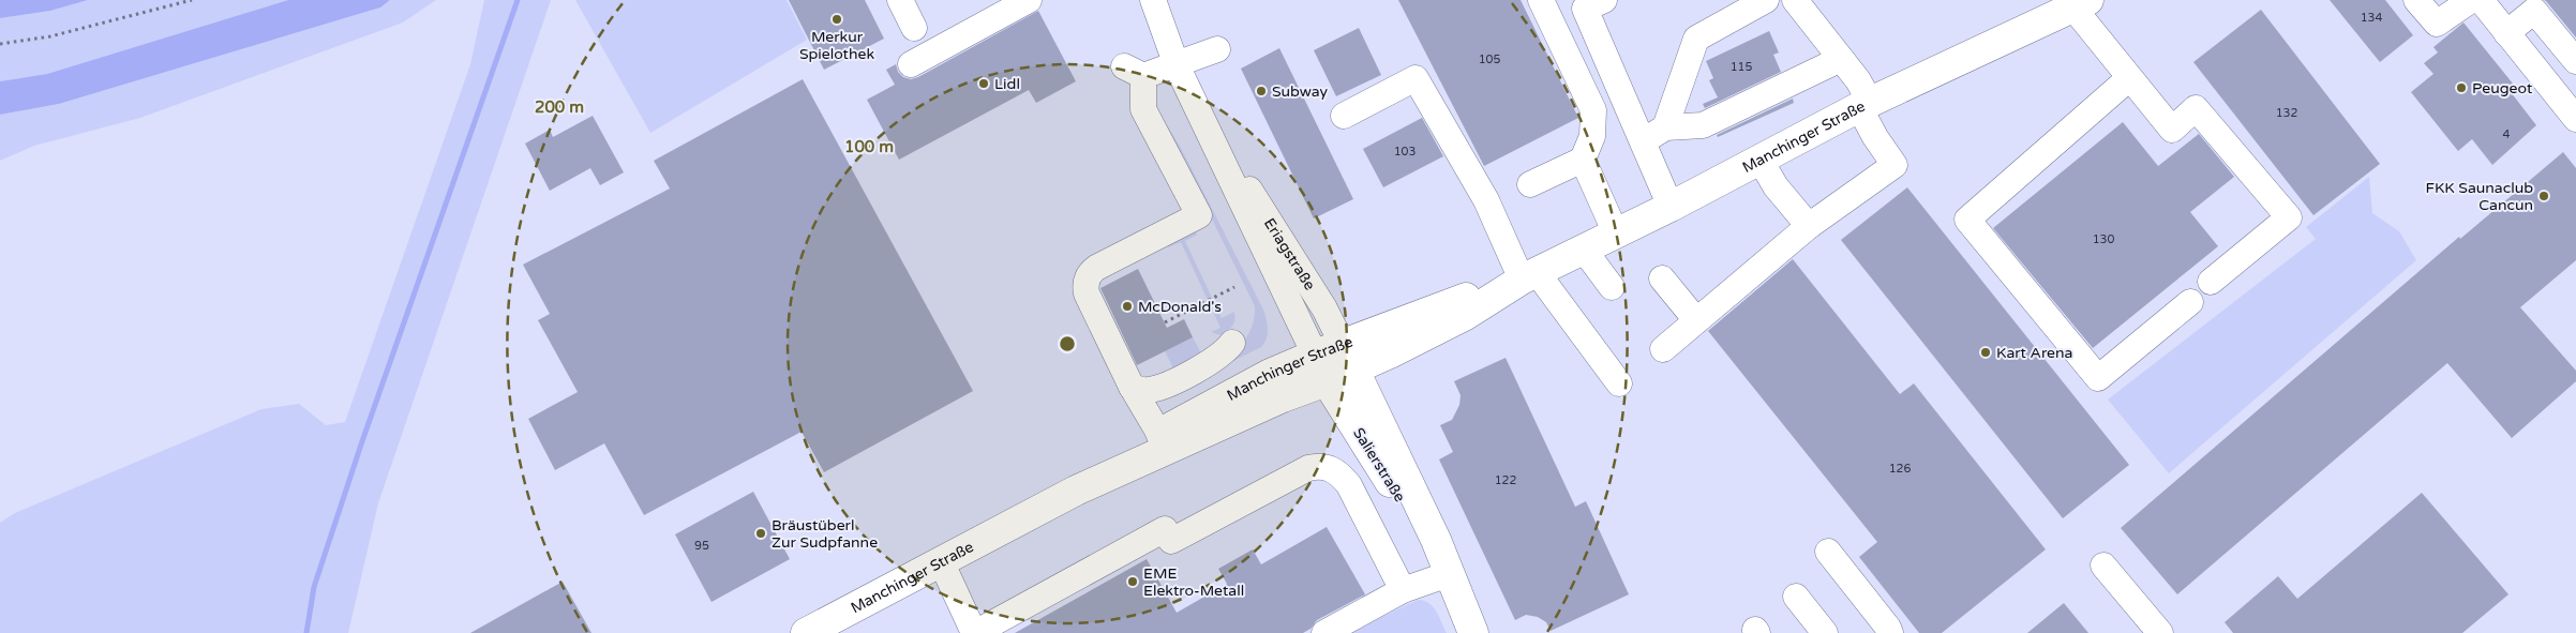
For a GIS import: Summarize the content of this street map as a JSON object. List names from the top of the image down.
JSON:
{
  "streets": {
    "main road": ["Manchinger Straße", "Eriagstraße", "Salierstraße"]
  },
  "crossings": [
    ["Manchinger Straße", "Eriagstraße"],
    ["Manchinger Straße", "Salierstraße"],
    ["Eriagstraße", "Salierstraße"]
  ],
  "places": [
    "Merkur Spielothek",
    "Lidl",
    "Peugeot",
    "Subway",
    "FKK Saunaclub Cancun",
    "McDonald's",
    "Kart Arena",
    "Bräustüberl Zur Sudpfanne",
    "EME Elektro-Metall"
  ],
  "house_numbers": [
    "134",
    "105",
    "115",
    "132",
    "4",
    "103",
    "130",
    "126",
    "122",
    "95"
  ],
  "rings": ["200 m", "100 m"]
}
